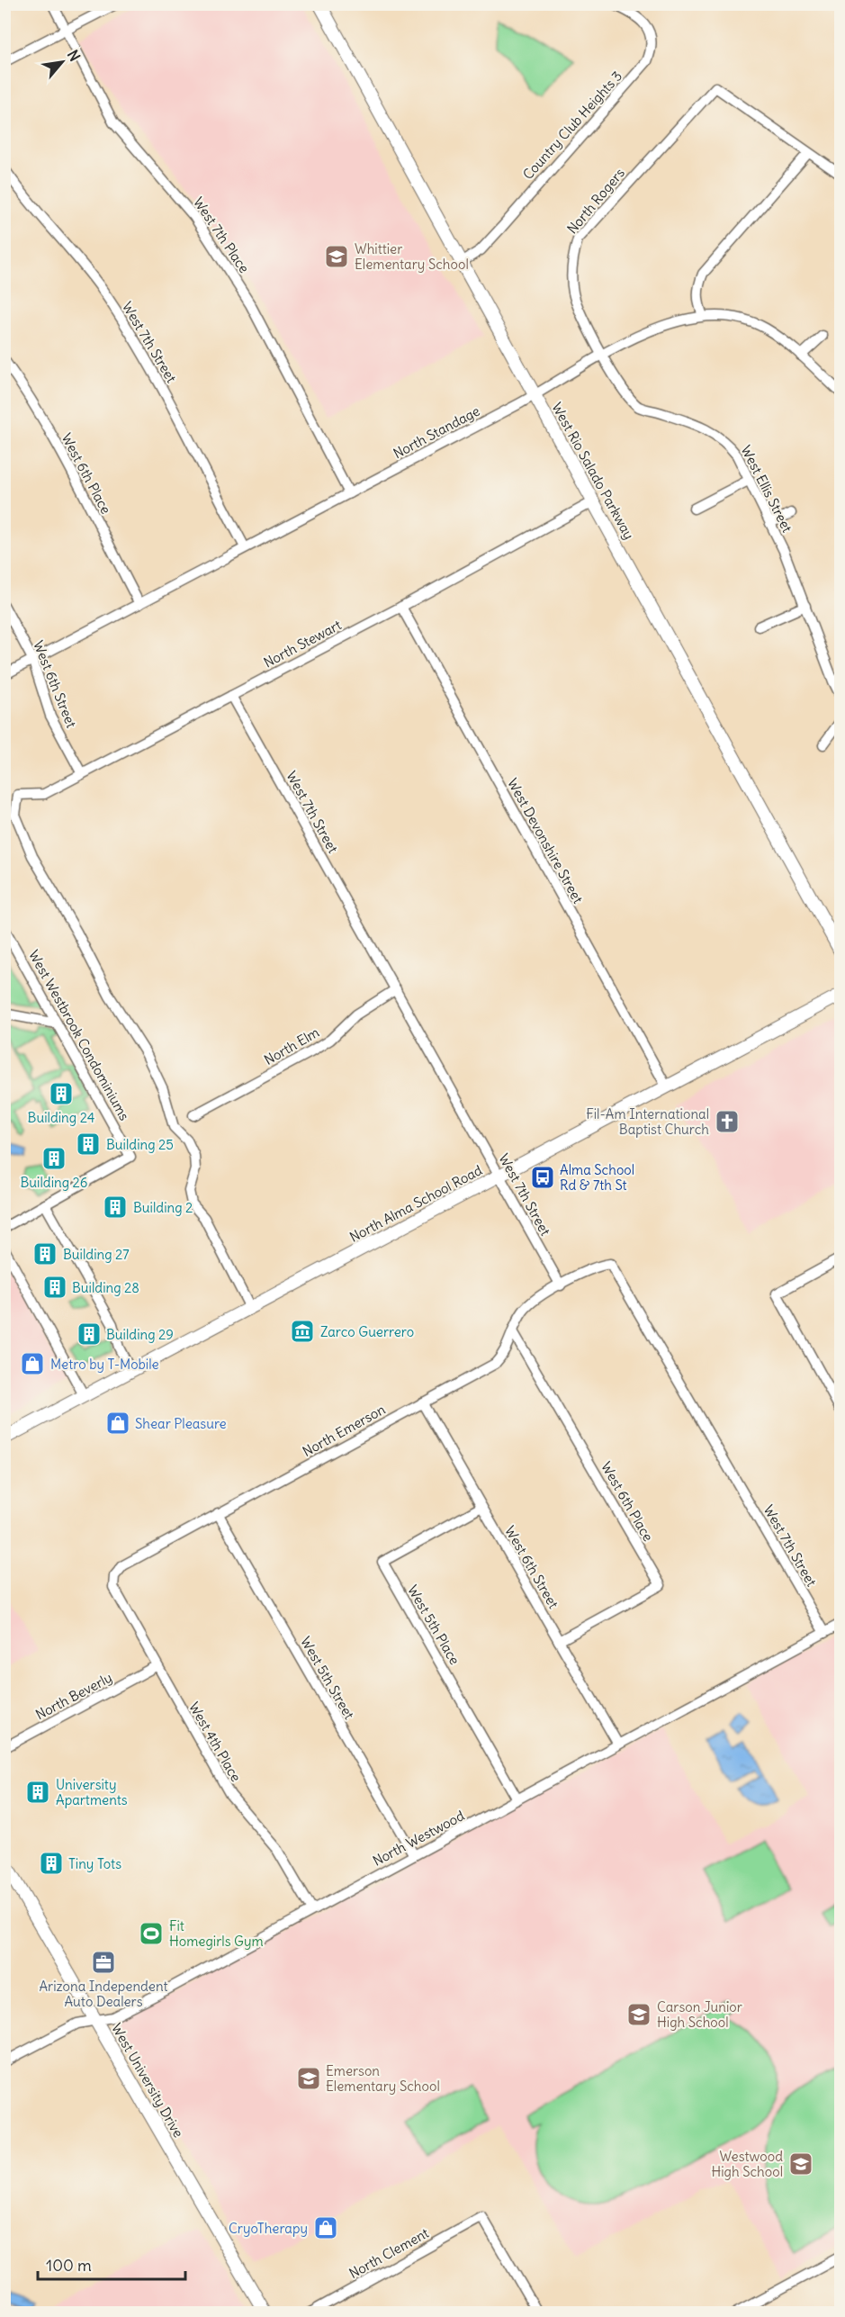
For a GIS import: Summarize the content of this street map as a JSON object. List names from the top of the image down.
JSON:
{
  "streets": {
    "main road": ["West Rio Salado Parkway", "North Alma School Road", "West University Drive"],
    "street": [
      "Country Club Heights 3",
      "North Rogers",
      "West 7th Place",
      "West 7th Street",
      "North Standage",
      "West 6th Place",
      "West Ellis Street",
      "North Stewart",
      "West 6th Street",
      "West Devonshire Street",
      "West Westbrook Condominiums",
      "North Elm",
      "North Emerson",
      "West 5th Place",
      "West 5th Street",
      "North Beverly",
      "West 4th Place",
      "North Westwood",
      "North Clement"
    ]
  },
  "crossings": [
    ["Country Club Heights 3", "West Rio Salado Parkway"],
    ["North Rogers", "North Standage"],
    ["North Rogers", "West Ellis Street"],
    ["West 7th Place", "North Standage"],
    ["West 7th Street", "North Standage"],
    ["West 7th Street", "North Stewart"],
    ["West 7th Street", "North Elm"],
    ["West 7th Street", "North Alma School Road"],
    ["West 7th Street", "North Emerson"],
    ["West 7th Street", "North Westwood"],
    ["North Standage", "West Rio Salado Parkway"],
    ["North Standage", "West 6th Place"],
    ["North Standage", "West Ellis Street"],
    ["North Standage", "West 6th Street"],
    ["West Rio Salado Parkway", "North Stewart"],
    ["West 6th Place", "West 6th Street"],
    ["West 6th Place", "North Emerson"],
    ["North Stewart", "West 6th Street"],
    ["North Stewart", "West Devonshire Street"],
    ["North Stewart", "North Alma School Road"],
    ["West 6th Street", "North Emerson"],
    ["West 6th Street", "West 5th Place"],
    ["West 6th Street", "North Westwood"],
    ["West Devonshire Street", "North Alma School Road"],
    ["North Emerson", "West 5th Street"],
    ["North Emerson", "West 4th Place"],
    ["West 5th Place", "North Westwood"],
    ["West 5th Street", "North Westwood"],
    ["North Beverly", "West 4th Place"],
    ["West 4th Place", "North Westwood"],
    ["North Westwood", "West University Drive"]
  ],
  "places": {
    "school or university": [
      "Whittier Elementary School",
      "Carson Junior High School",
      "Emerson Elementary School",
      "Westwood High School"
    ],
    "building": [
      "Building 24",
      "Building 25",
      "Building 26",
      "Building 2",
      "Building 27",
      "Building 28",
      "Building 29",
      "University Apartments",
      "Tiny Tots"
    ],
    "church": ["Fil-Am International Baptist Church"],
    "bus stop": ["Alma School Rd & 7th St"],
    "museum": ["Zarco Guerrero"],
    "shop": ["Metro by T-Mobile", "Shear Pleasure", "CryoTherapy"],
    "sports": ["Fit Homegirls Gym"],
    "office": ["Arizona Independent Auto Dealers"]
  },
  "scale_bar": "100 m",
  "north": "top right"
}
